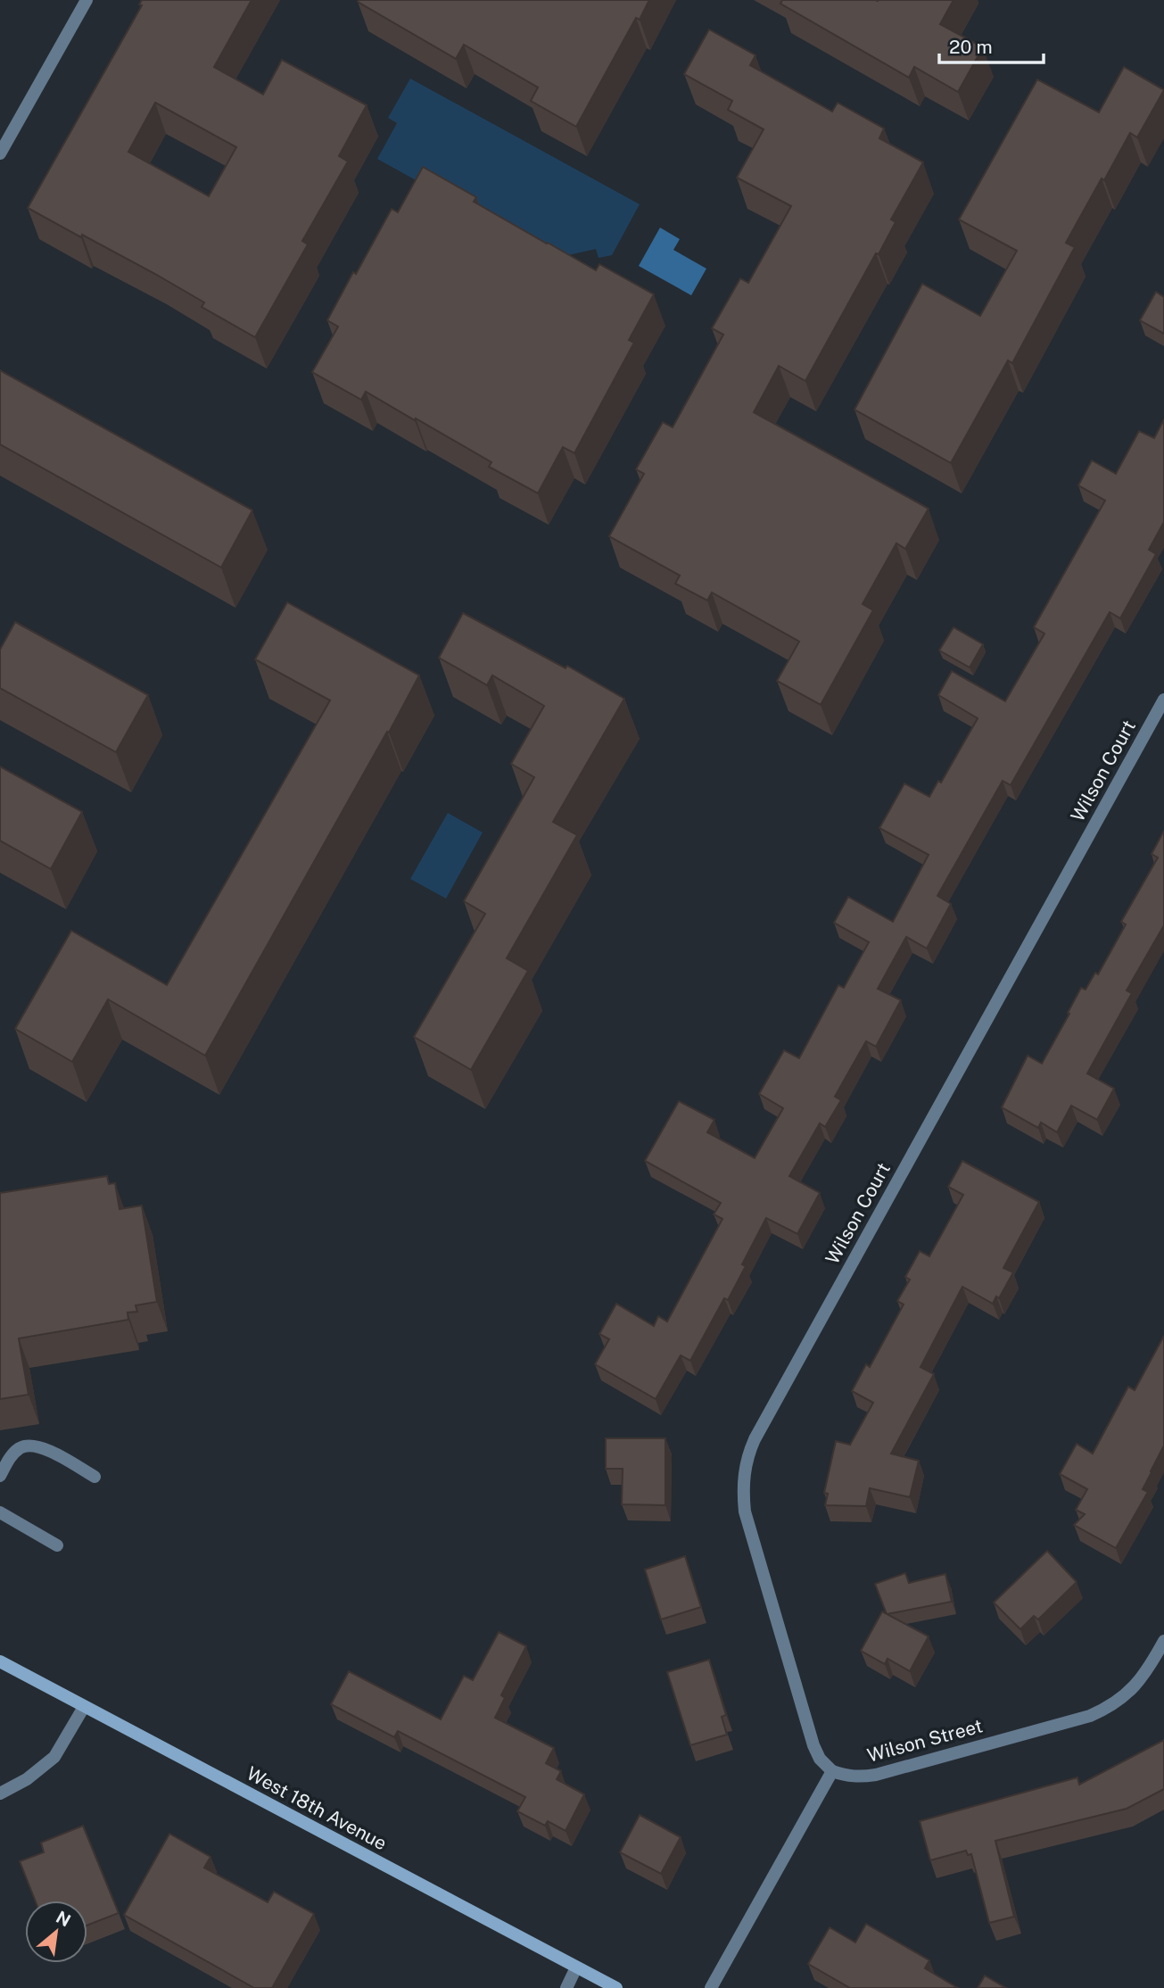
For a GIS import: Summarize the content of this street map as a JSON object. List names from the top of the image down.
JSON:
{
  "streets": {
    "main road": ["West 18th Avenue"],
    "street": ["Wilson Court", "Wilson Street"]
  },
  "crossings": [
    ["Wilson Court", "Wilson Street"]
  ],
  "scale_bar": "20 m",
  "north": "top right"
}
